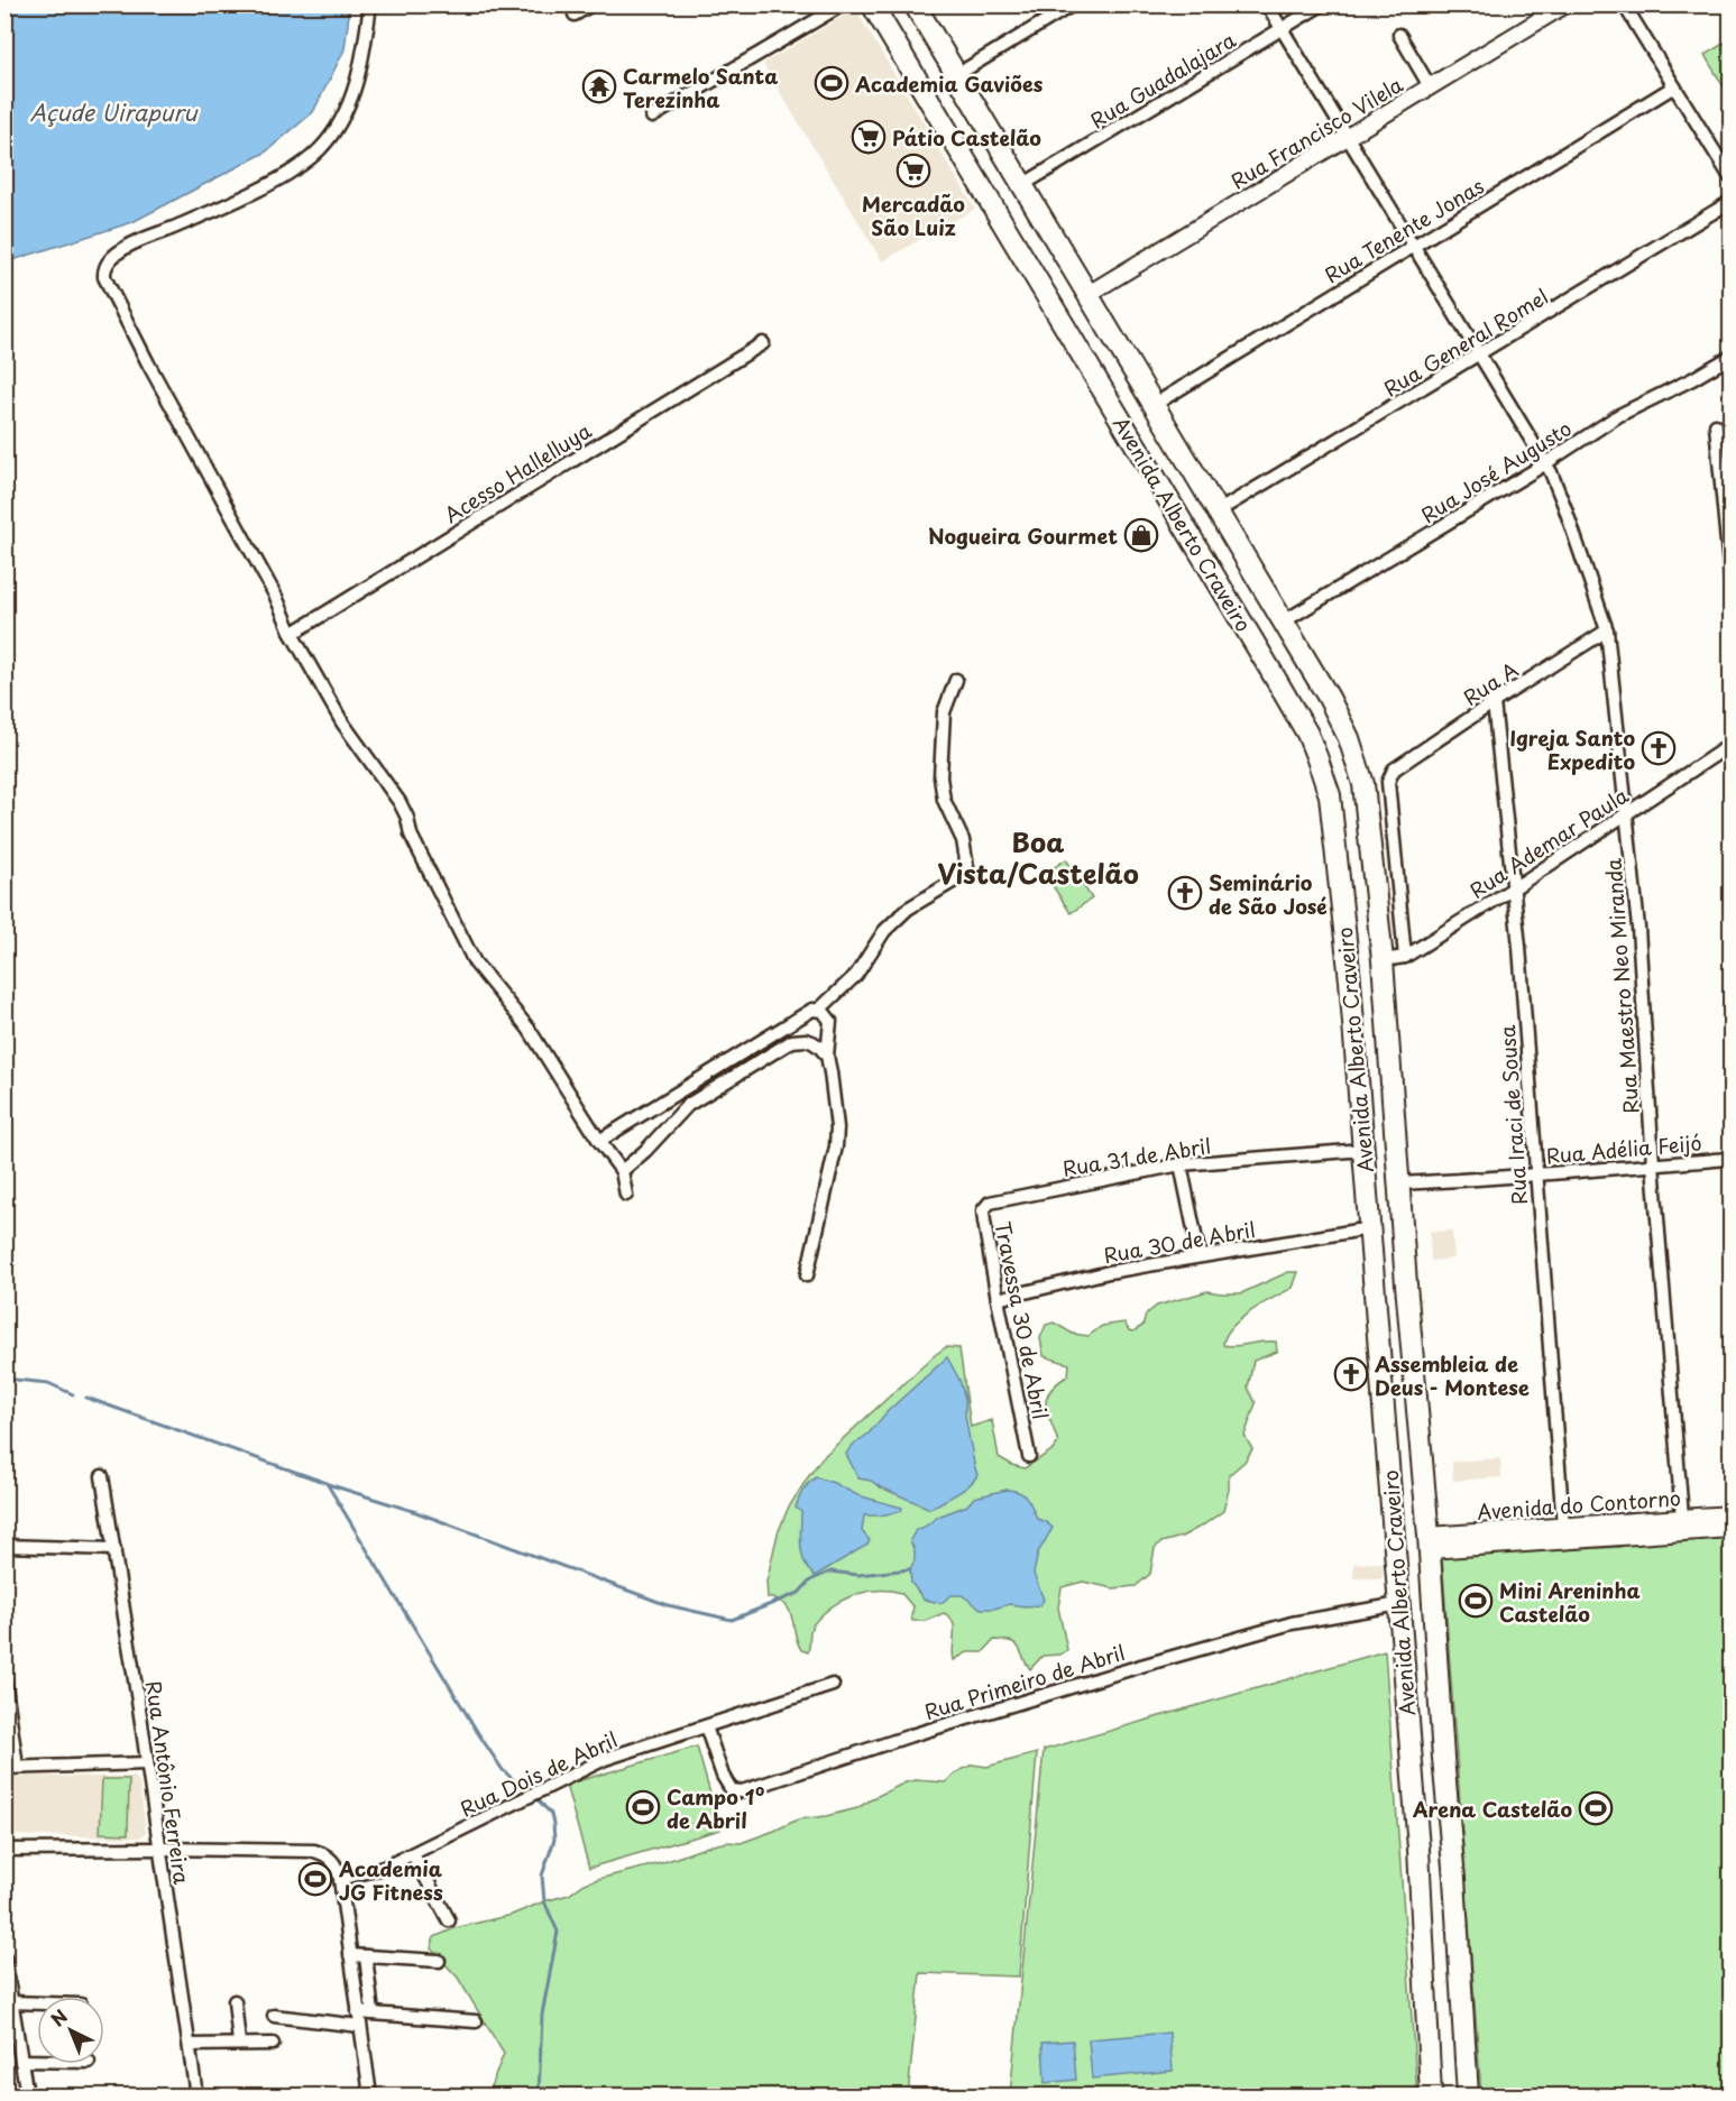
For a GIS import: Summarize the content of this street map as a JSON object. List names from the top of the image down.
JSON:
{
  "streets": {
    "main road": ["Avenida Alberto Craveiro"],
    "street": [
      "Rua Guadalajara",
      "Rua Francisco Vilela",
      "Rua Tenente Jonas",
      "Rua General Romel",
      "Rua José Augusto",
      "Acesso Hallelluya",
      "Rua A",
      "Rua Ademar Paula",
      "Rua Maestro Neo Miranda",
      "Rua Iraci de Sousa",
      "Rua Adélia Feijó",
      "Rua 31 de Abril",
      "Rua 30 de Abril",
      "Travessa 30 de Abril",
      "Avenida do Contorno",
      "Rua Primeiro de Abril",
      "Rua Dois de Abril",
      "Rua Antônio Ferreira"
    ]
  },
  "crossings": [
    ["Rua Guadalajara", "Avenida Alberto Craveiro"],
    ["Rua Guadalajara", "Rua Maestro Neo Miranda"],
    ["Rua Francisco Vilela", "Avenida Alberto Craveiro"],
    ["Rua Francisco Vilela", "Rua Maestro Neo Miranda"],
    ["Rua Tenente Jonas", "Avenida Alberto Craveiro"],
    ["Rua Tenente Jonas", "Rua Maestro Neo Miranda"],
    ["Rua General Romel", "Avenida Alberto Craveiro"],
    ["Rua General Romel", "Rua Maestro Neo Miranda"],
    ["Rua José Augusto", "Avenida Alberto Craveiro"],
    ["Rua José Augusto", "Rua Maestro Neo Miranda"],
    ["Avenida Alberto Craveiro", "Rua Ademar Paula"],
    ["Avenida Alberto Craveiro", "Rua Adélia Feijó"],
    ["Avenida Alberto Craveiro", "Rua 31 de Abril"],
    ["Avenida Alberto Craveiro", "Rua 30 de Abril"],
    ["Avenida Alberto Craveiro", "Avenida do Contorno"],
    ["Avenida Alberto Craveiro", "Rua Primeiro de Abril"],
    ["Rua A", "Rua Ademar Paula"],
    ["Rua A", "Rua Maestro Neo Miranda"],
    ["Rua A", "Rua Iraci de Sousa"],
    ["Rua Ademar Paula", "Rua Maestro Neo Miranda"],
    ["Rua Ademar Paula", "Rua Iraci de Sousa"],
    ["Rua Maestro Neo Miranda", "Rua Adélia Feijó"],
    ["Rua Maestro Neo Miranda", "Avenida do Contorno"],
    ["Rua Iraci de Sousa", "Rua Adélia Feijó"],
    ["Rua Iraci de Sousa", "Avenida do Contorno"],
    ["Rua 31 de Abril", "Travessa 30 de Abril"],
    ["Rua 30 de Abril", "Travessa 30 de Abril"],
    ["Rua Primeiro de Abril", "Rua Dois de Abril"]
  ],
  "districts": ["Boa Vista/Castelão"],
  "water": ["Açude Uirapuru"],
  "places": {
    "sports": [
      "Academia Gaviões",
      "Mini Areninha Castelão",
      "Campo 1º de Abril",
      "Arena Castelão",
      "Academia JG Fitness"
    ],
    "temple": ["Carmelo Santa Terezinha"],
    "supermarket": ["Pátio Castelão", "Mercadão São Luiz"],
    "shop": ["Nogueira Gourmet"],
    "church": ["Igreja Santo Expedito", "Seminário de São José", "Assembleia de Deus - Montese"]
  },
  "north": "top left"
}
